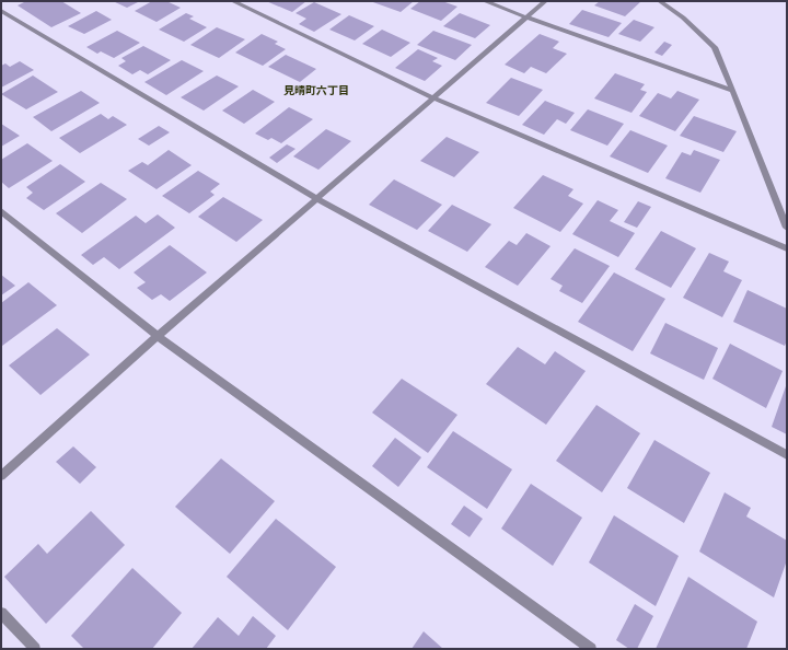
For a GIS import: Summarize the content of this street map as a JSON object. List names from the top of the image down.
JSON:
{
  "districts": ["見晴町六丁目"]
}
